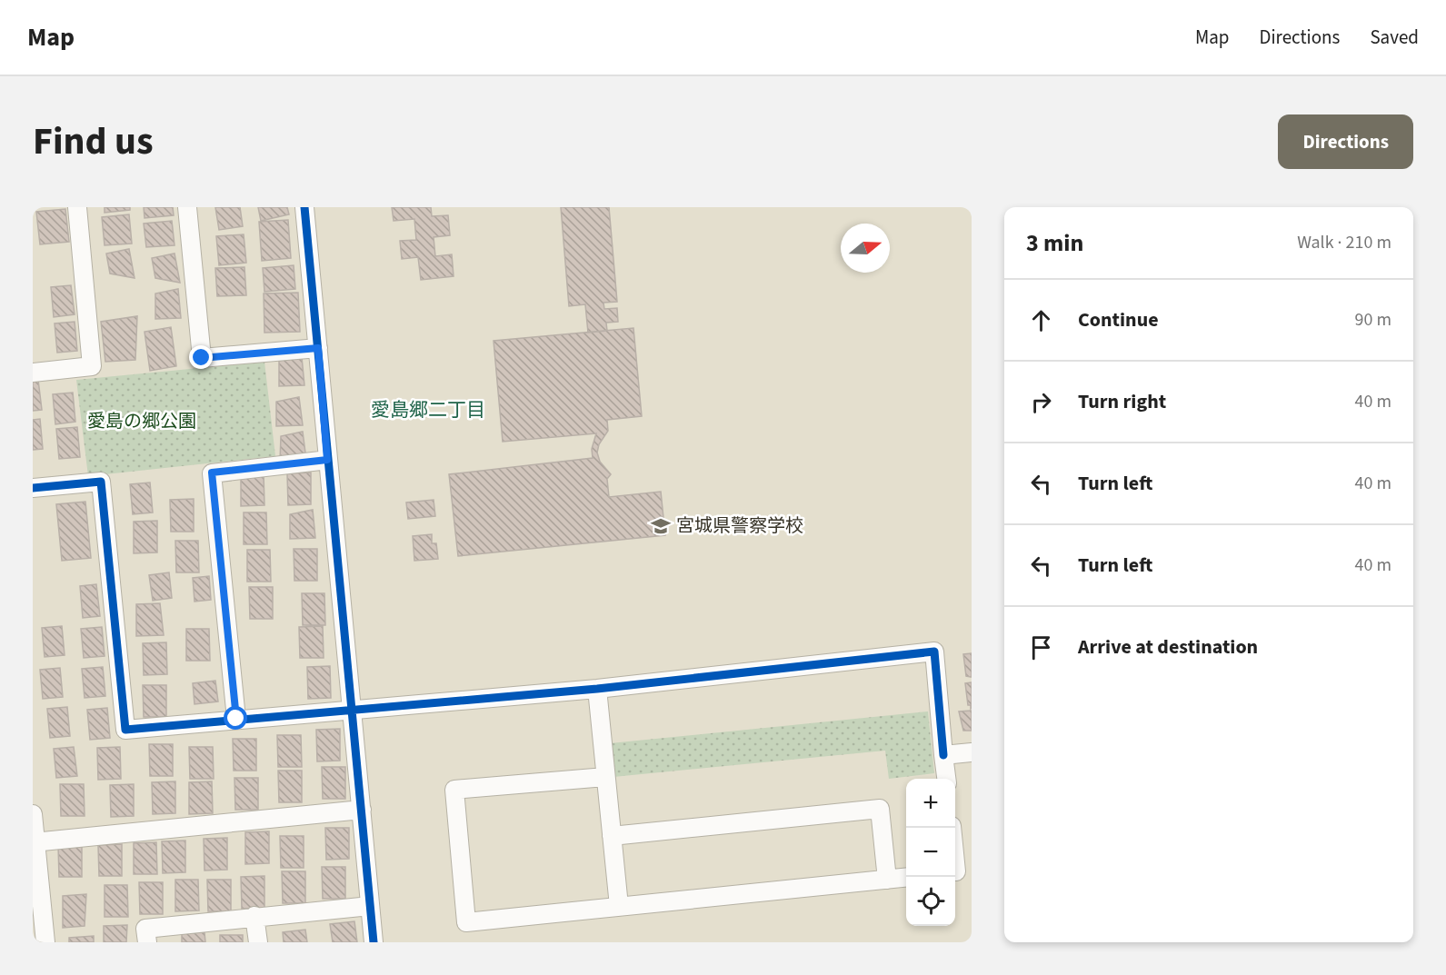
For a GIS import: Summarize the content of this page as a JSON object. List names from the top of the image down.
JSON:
{
  "districts": ["愛島郷二丁目"],
  "parks": ["愛島の郷公園"],
  "places": {
    "school or university": ["宮城県警察学校"]
  },
  "north": "right",
  "page": {
    "header": "Map",
    "nav": ["Map", "Directions", "Saved"],
    "title": "Find us",
    "buttons": "Directions",
    "heading": ["3 min", "Walk · 210 m"],
    "list": [
      ["Continue", "90 m"],
      ["Turn right", "40 m"],
      ["Turn left", "40 m"],
      ["Turn left", "40 m"],
      "Arrive at destination"
    ],
    "map_buttons": ["+", "−"]
  }
}
